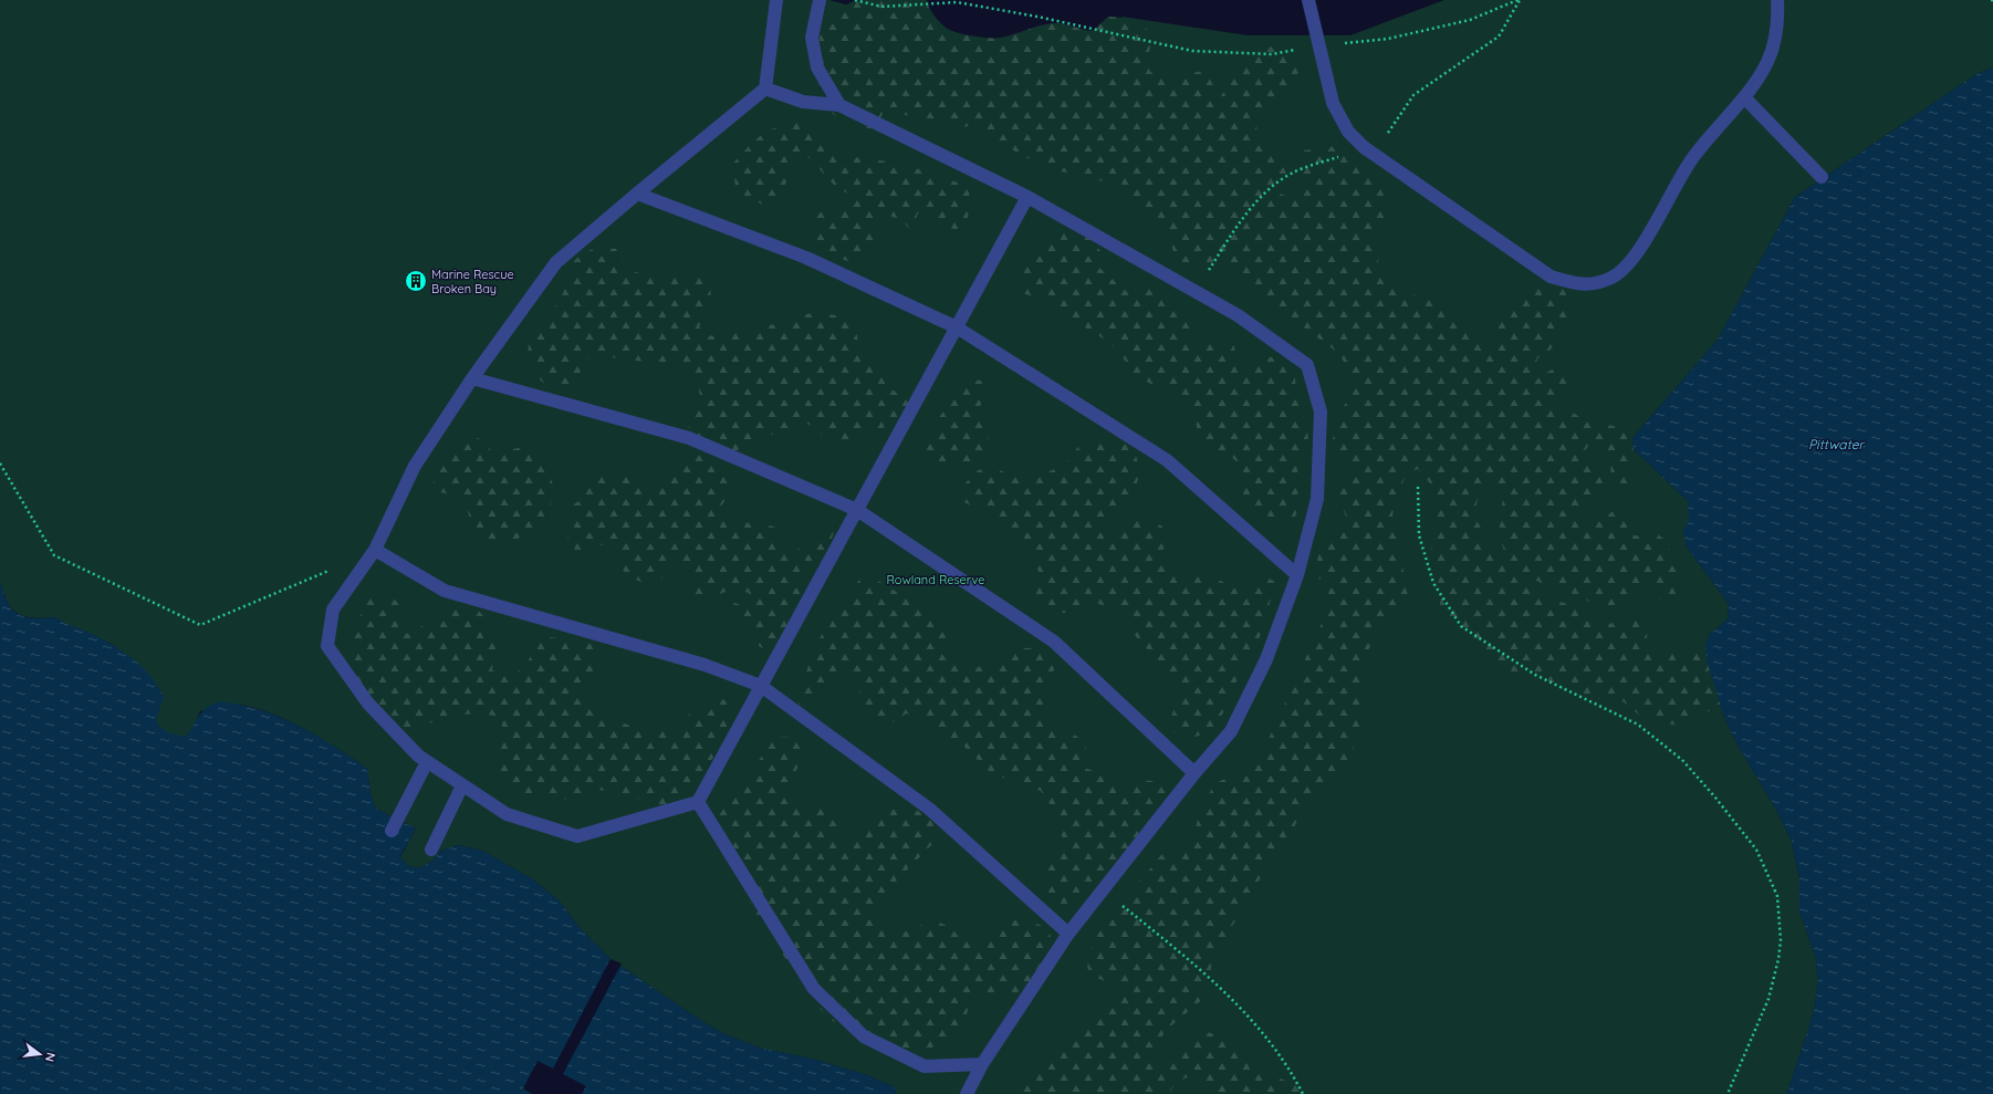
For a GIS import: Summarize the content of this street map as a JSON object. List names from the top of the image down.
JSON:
{
  "water": ["Pittwater"],
  "parks": ["Rowland Reserve"],
  "places": {
    "building": ["Marine Rescue Broken Bay"]
  },
  "north": "right"
}
